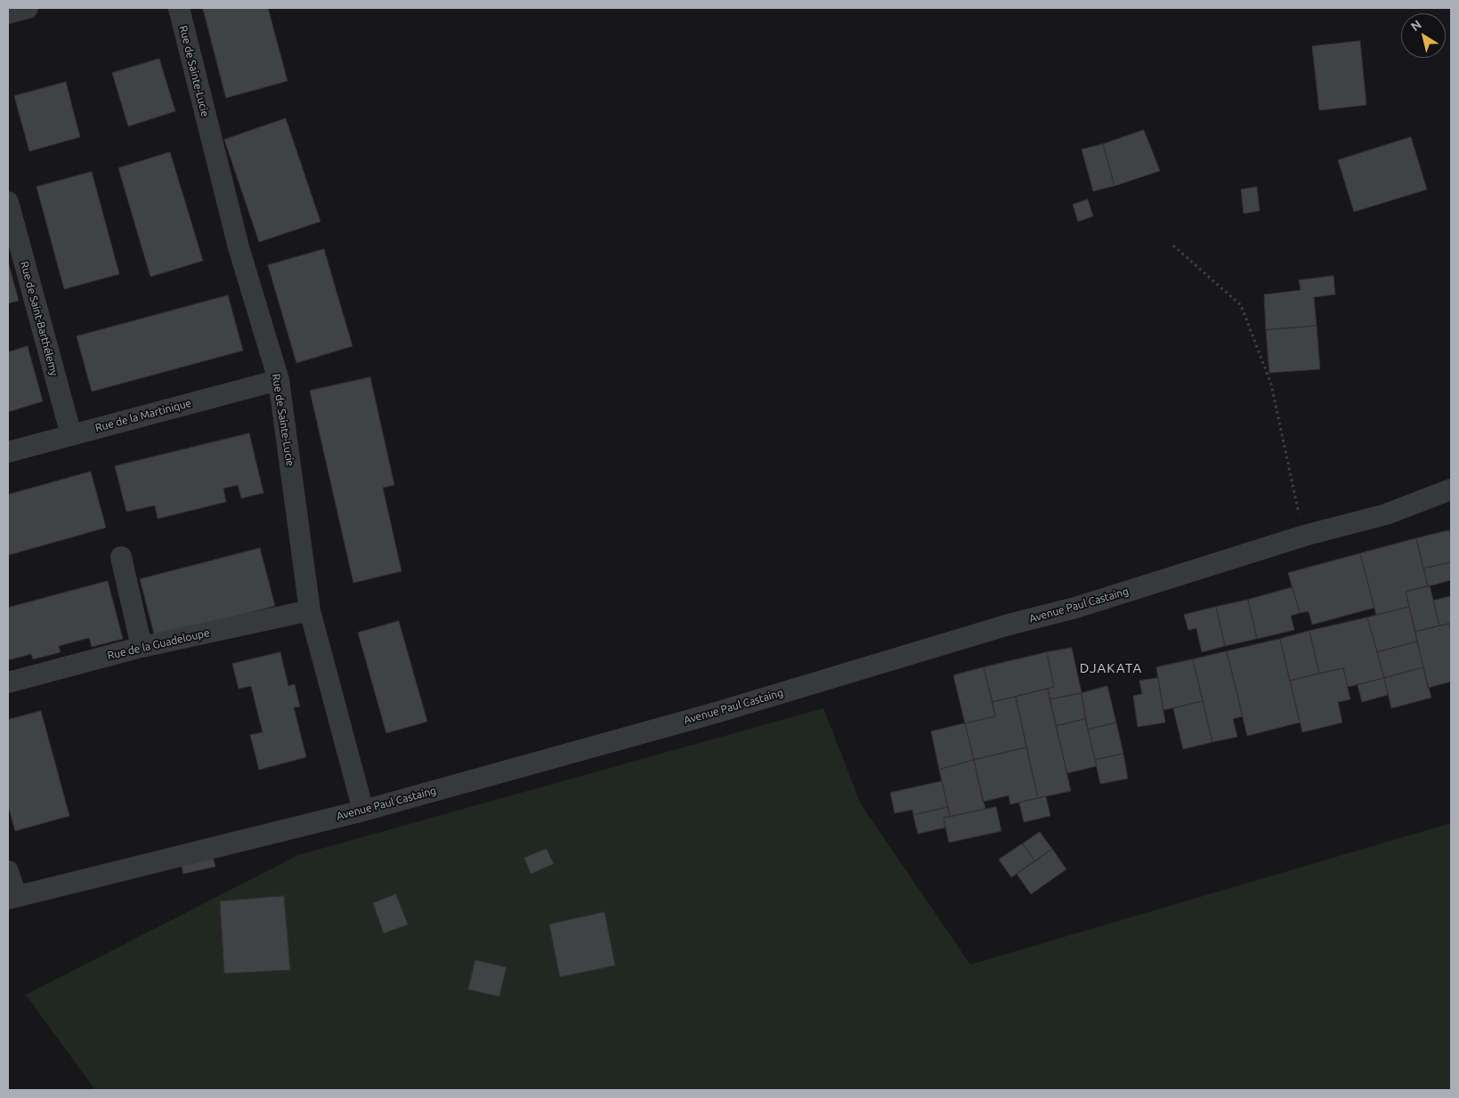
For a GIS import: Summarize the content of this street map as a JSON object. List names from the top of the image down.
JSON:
{
  "streets": {
    "street": [
      "Rue de Sainte-Lucie",
      "Rue de Saint-Barthélemy",
      "Rue de la Martinique",
      "Avenue Paul Castaing",
      "Rue de la Guadeloupe"
    ]
  },
  "crossings": [
    ["Rue de Sainte-Lucie", "Rue de la Martinique"],
    ["Rue de Sainte-Lucie", "Avenue Paul Castaing"],
    ["Rue de Sainte-Lucie", "Rue de la Guadeloupe"],
    ["Rue de Saint-Barthélemy", "Rue de la Martinique"]
  ],
  "districts": ["DJAKATA"],
  "north": "top left"
}
